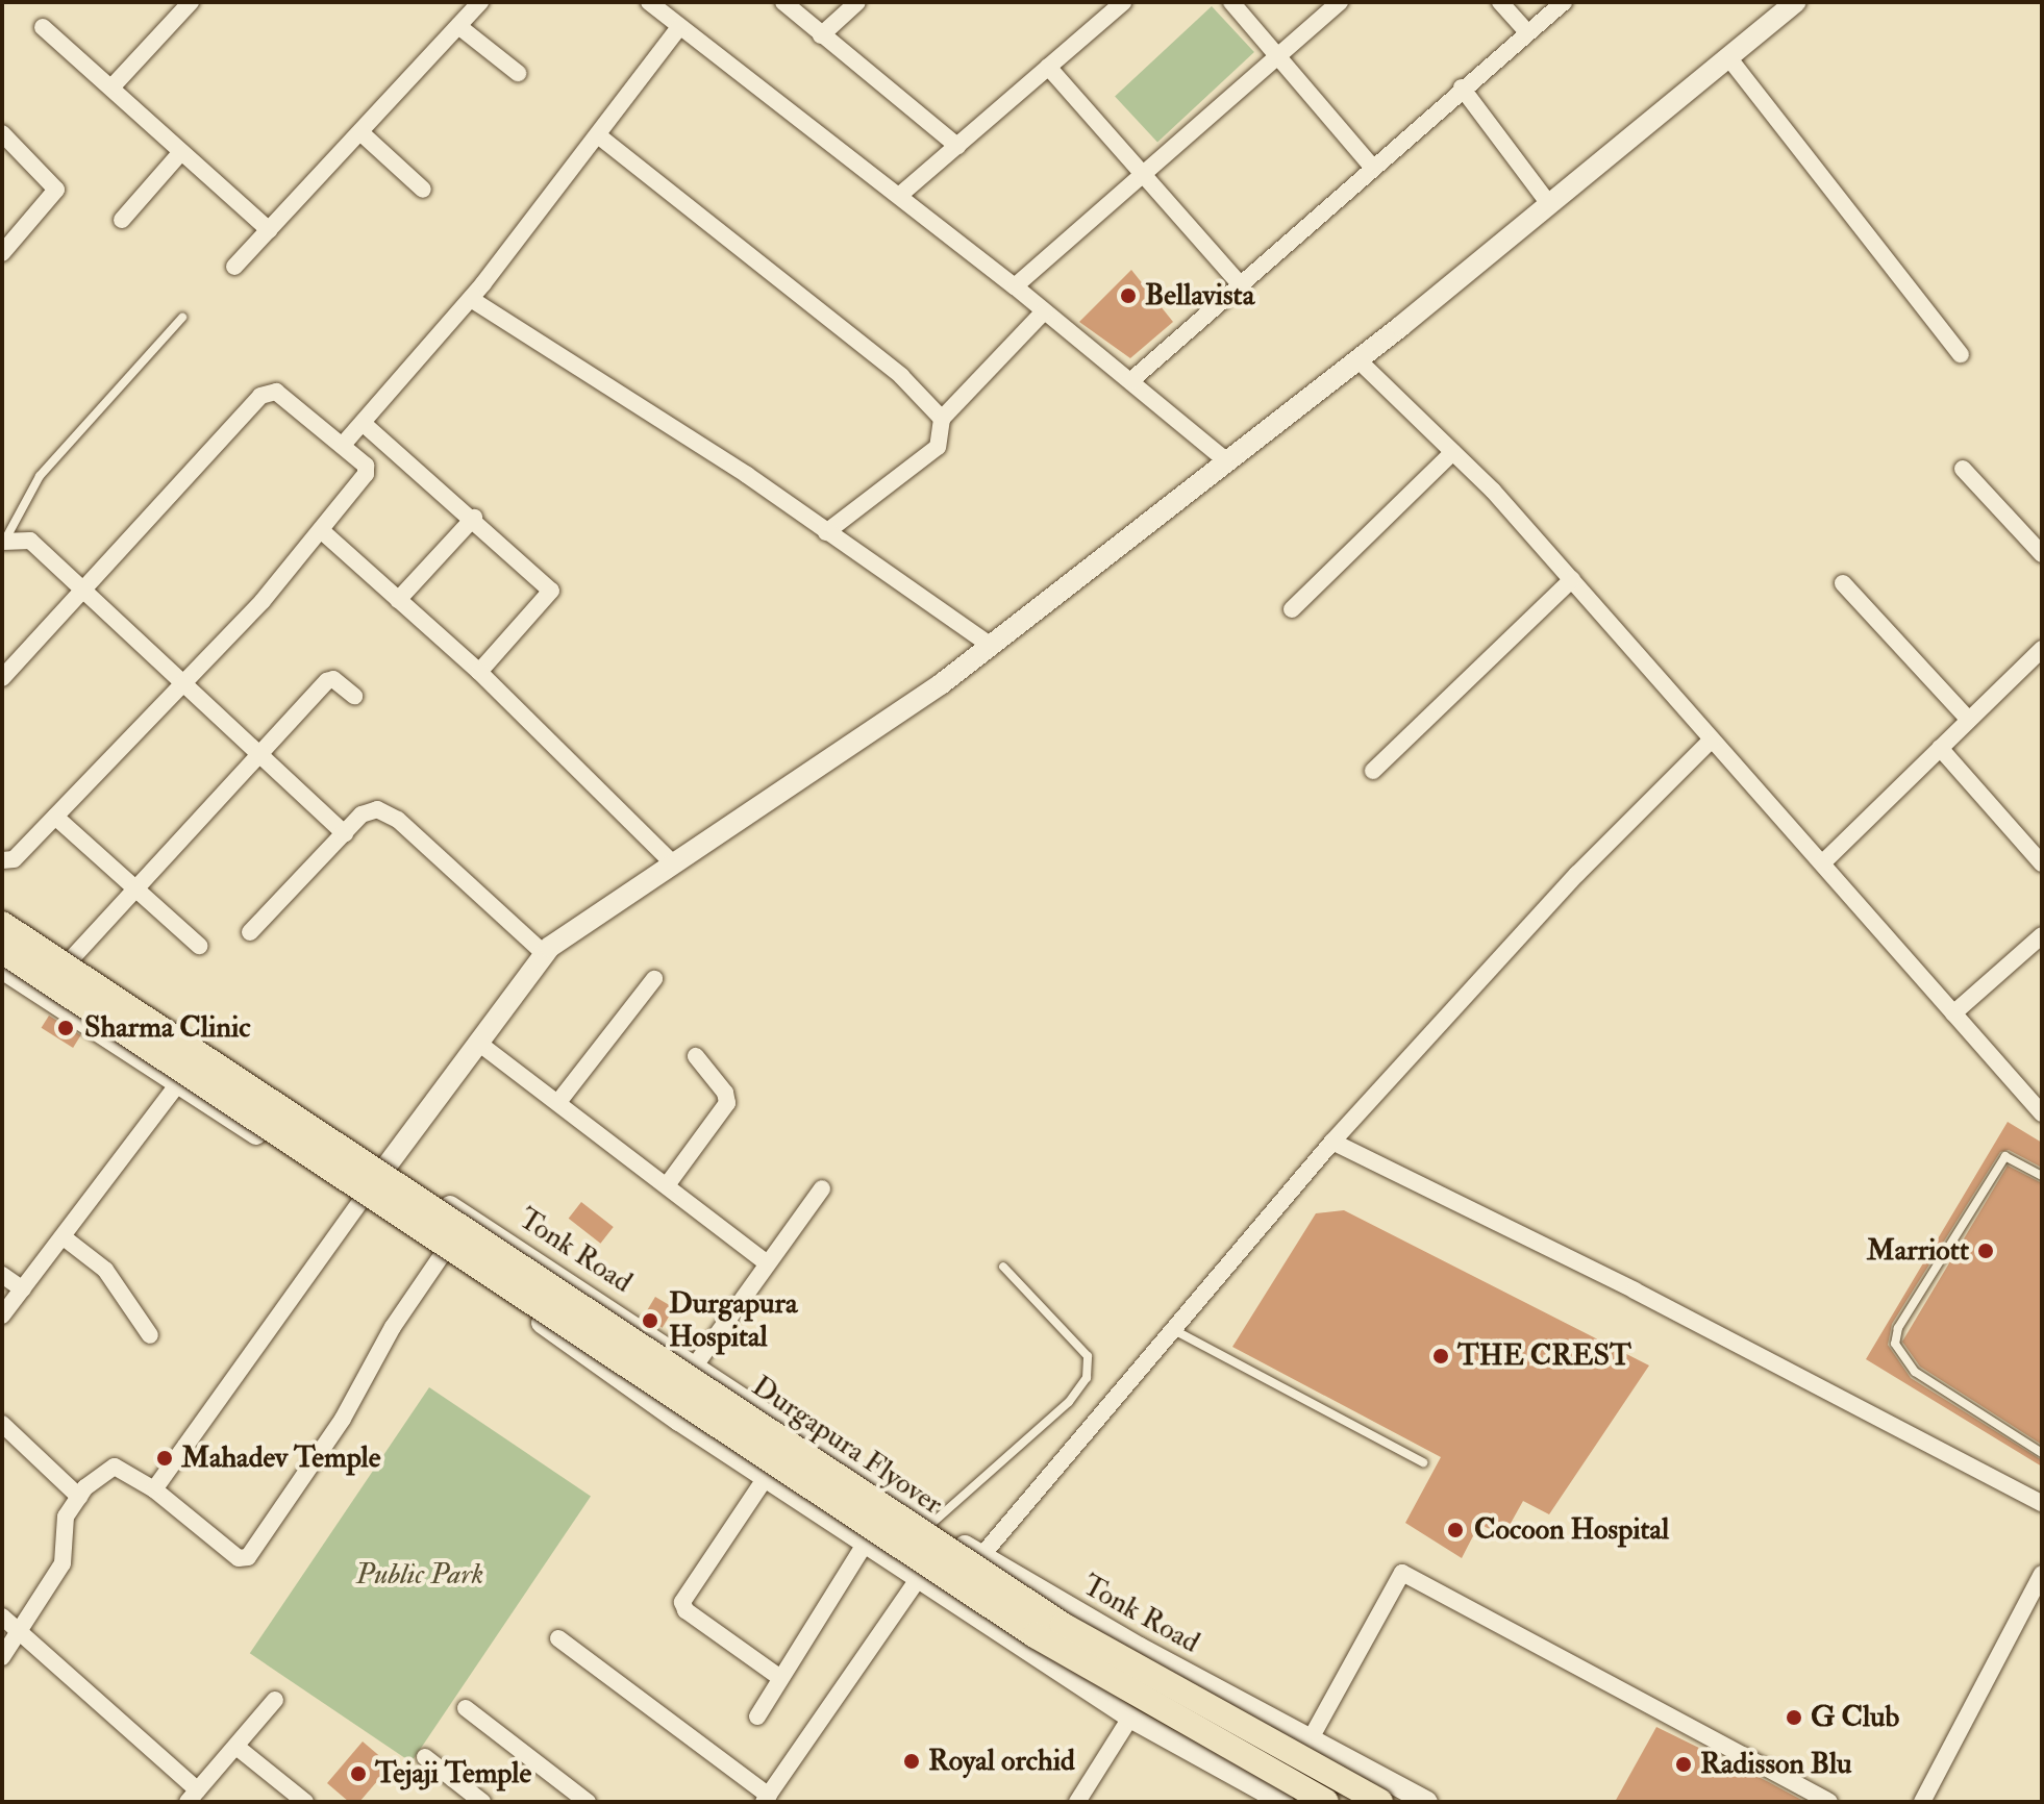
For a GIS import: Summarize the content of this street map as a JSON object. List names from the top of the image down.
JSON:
{
  "streets": {
    "main road": ["Durgapura Flyover"],
    "street": ["Tonk Road"]
  },
  "parks": ["Public Park"],
  "places": [
    "Bellavista",
    "Sharma Clinic",
    "Marriott",
    "Durgapura Hospital",
    "THE CREST",
    "Mahadev Temple",
    "Cocoon Hospital",
    "G Club",
    "Royal orchid",
    "Radisson Blu",
    "Tejaji Temple"
  ]
}
